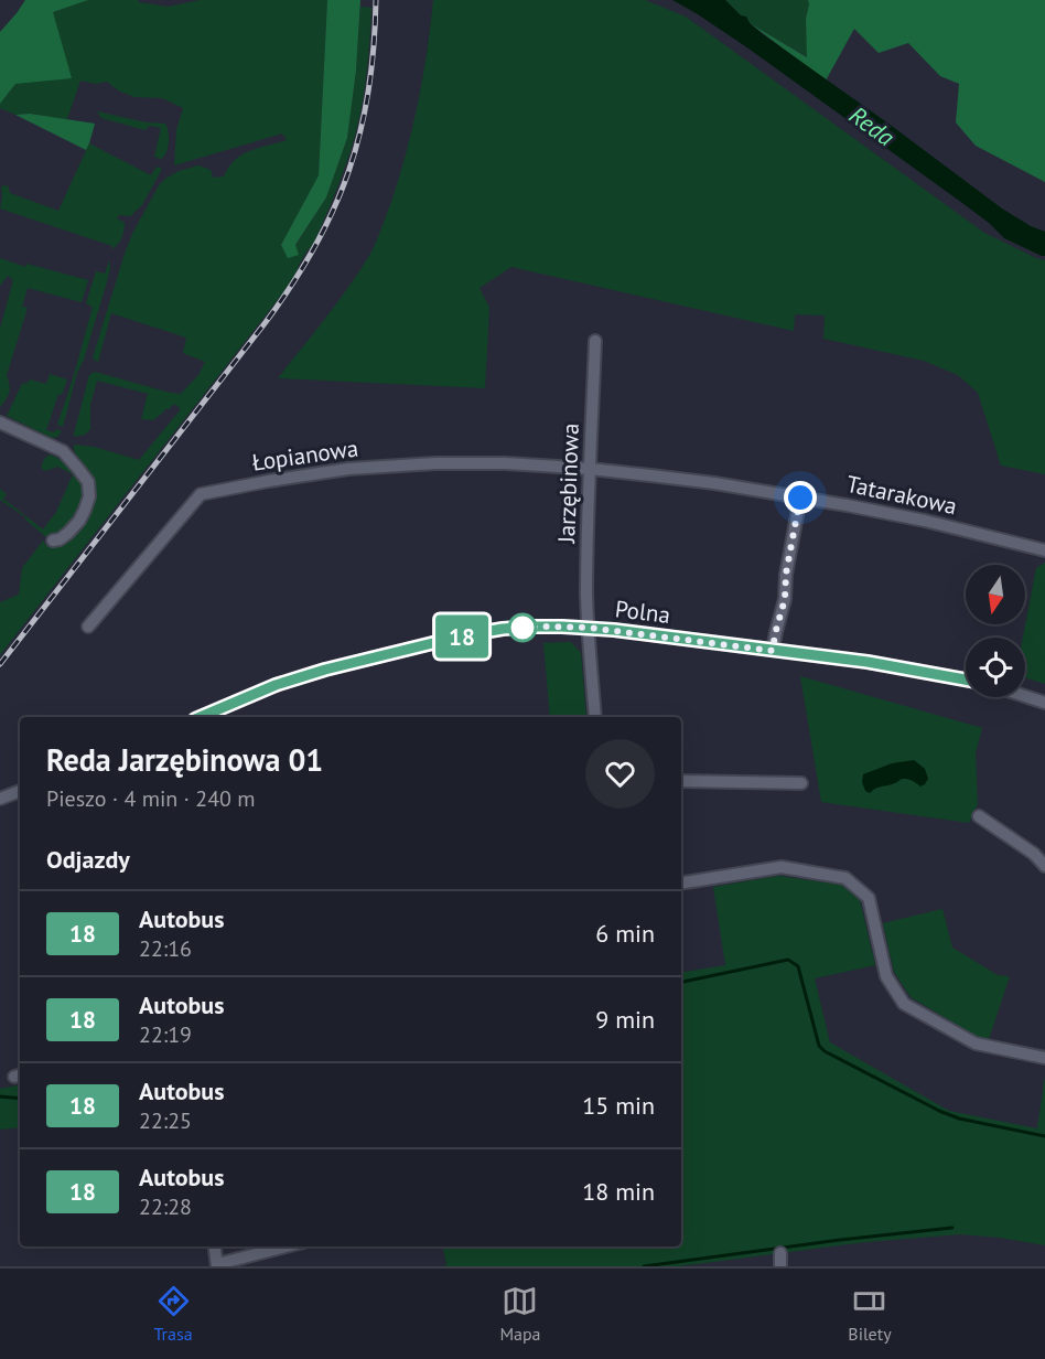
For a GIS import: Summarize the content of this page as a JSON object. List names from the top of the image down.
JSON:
{
  "streets": {
    "street": [
      "Łopianowa",
      "Jarzębinowa",
      "Tatarakowa",
      "Polna"
    ]
  },
  "crossings": [
    ["Łopianowa", "Jarzębinowa"],
    ["Łopianowa", "Tatarakowa"],
    ["Jarzębinowa", "Tatarakowa"],
    ["Jarzębinowa", "Polna"]
  ],
  "water": ["Reda"],
  "lines": ["bus line 18"],
  "north": "bottom",
  "page": {
    "on_map": "18",
    "heading": [
      ["Reda Jarzębinowa 01", "Pieszo · 4 min · 240 m"],
      "Odjazdy"
    ],
    "list": [
      {
        "mark": "18",
        "name": "Autobus",
        "note": "22:16",
        "value": "6 min"
      },
      {
        "mark": "18",
        "name": "Autobus",
        "note": "22:19",
        "value": "9 min"
      },
      {
        "mark": "18",
        "name": "Autobus",
        "note": "22:25",
        "value": "15 min"
      },
      {
        "mark": "18",
        "name": "Autobus",
        "note": "22:28",
        "value": "18 min"
      }
    ],
    "tabs": ["Trasa", "Mapa", "Bilety"]
  }
}
